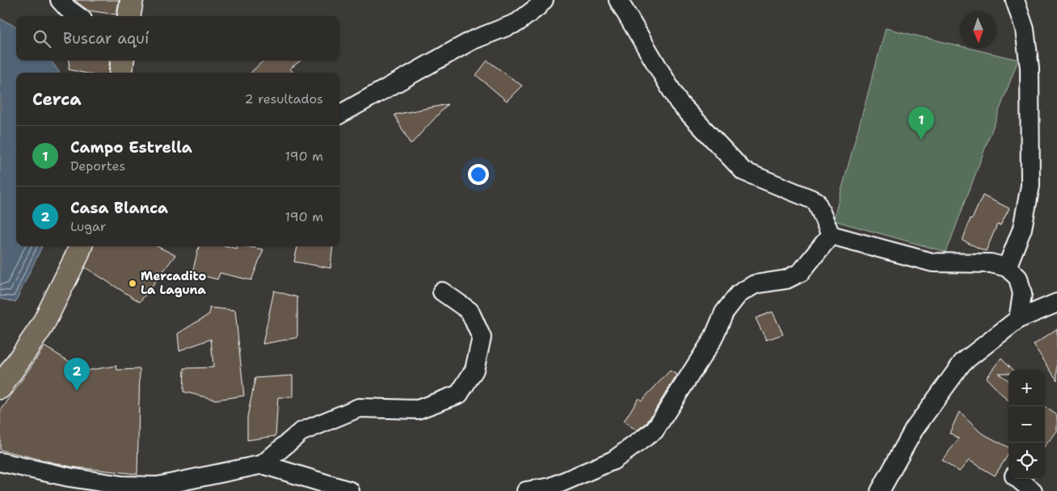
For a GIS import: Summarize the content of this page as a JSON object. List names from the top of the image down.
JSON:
{
  "places": ["Mercadito La Laguna"],
  "north": "bottom",
  "page": {
    "search": "Buscar aquí",
    "heading": ["Cerca", "2 resultados"],
    "pins": ["1", "2"],
    "list": [
      {
        "mark": "1",
        "name": "Campo Estrella",
        "note": "Deportes",
        "value": "190 m"
      },
      {
        "mark": "2",
        "name": "Casa Blanca",
        "note": "Lugar",
        "value": "190 m"
      }
    ],
    "map_buttons": ["+", "−"]
  }
}
